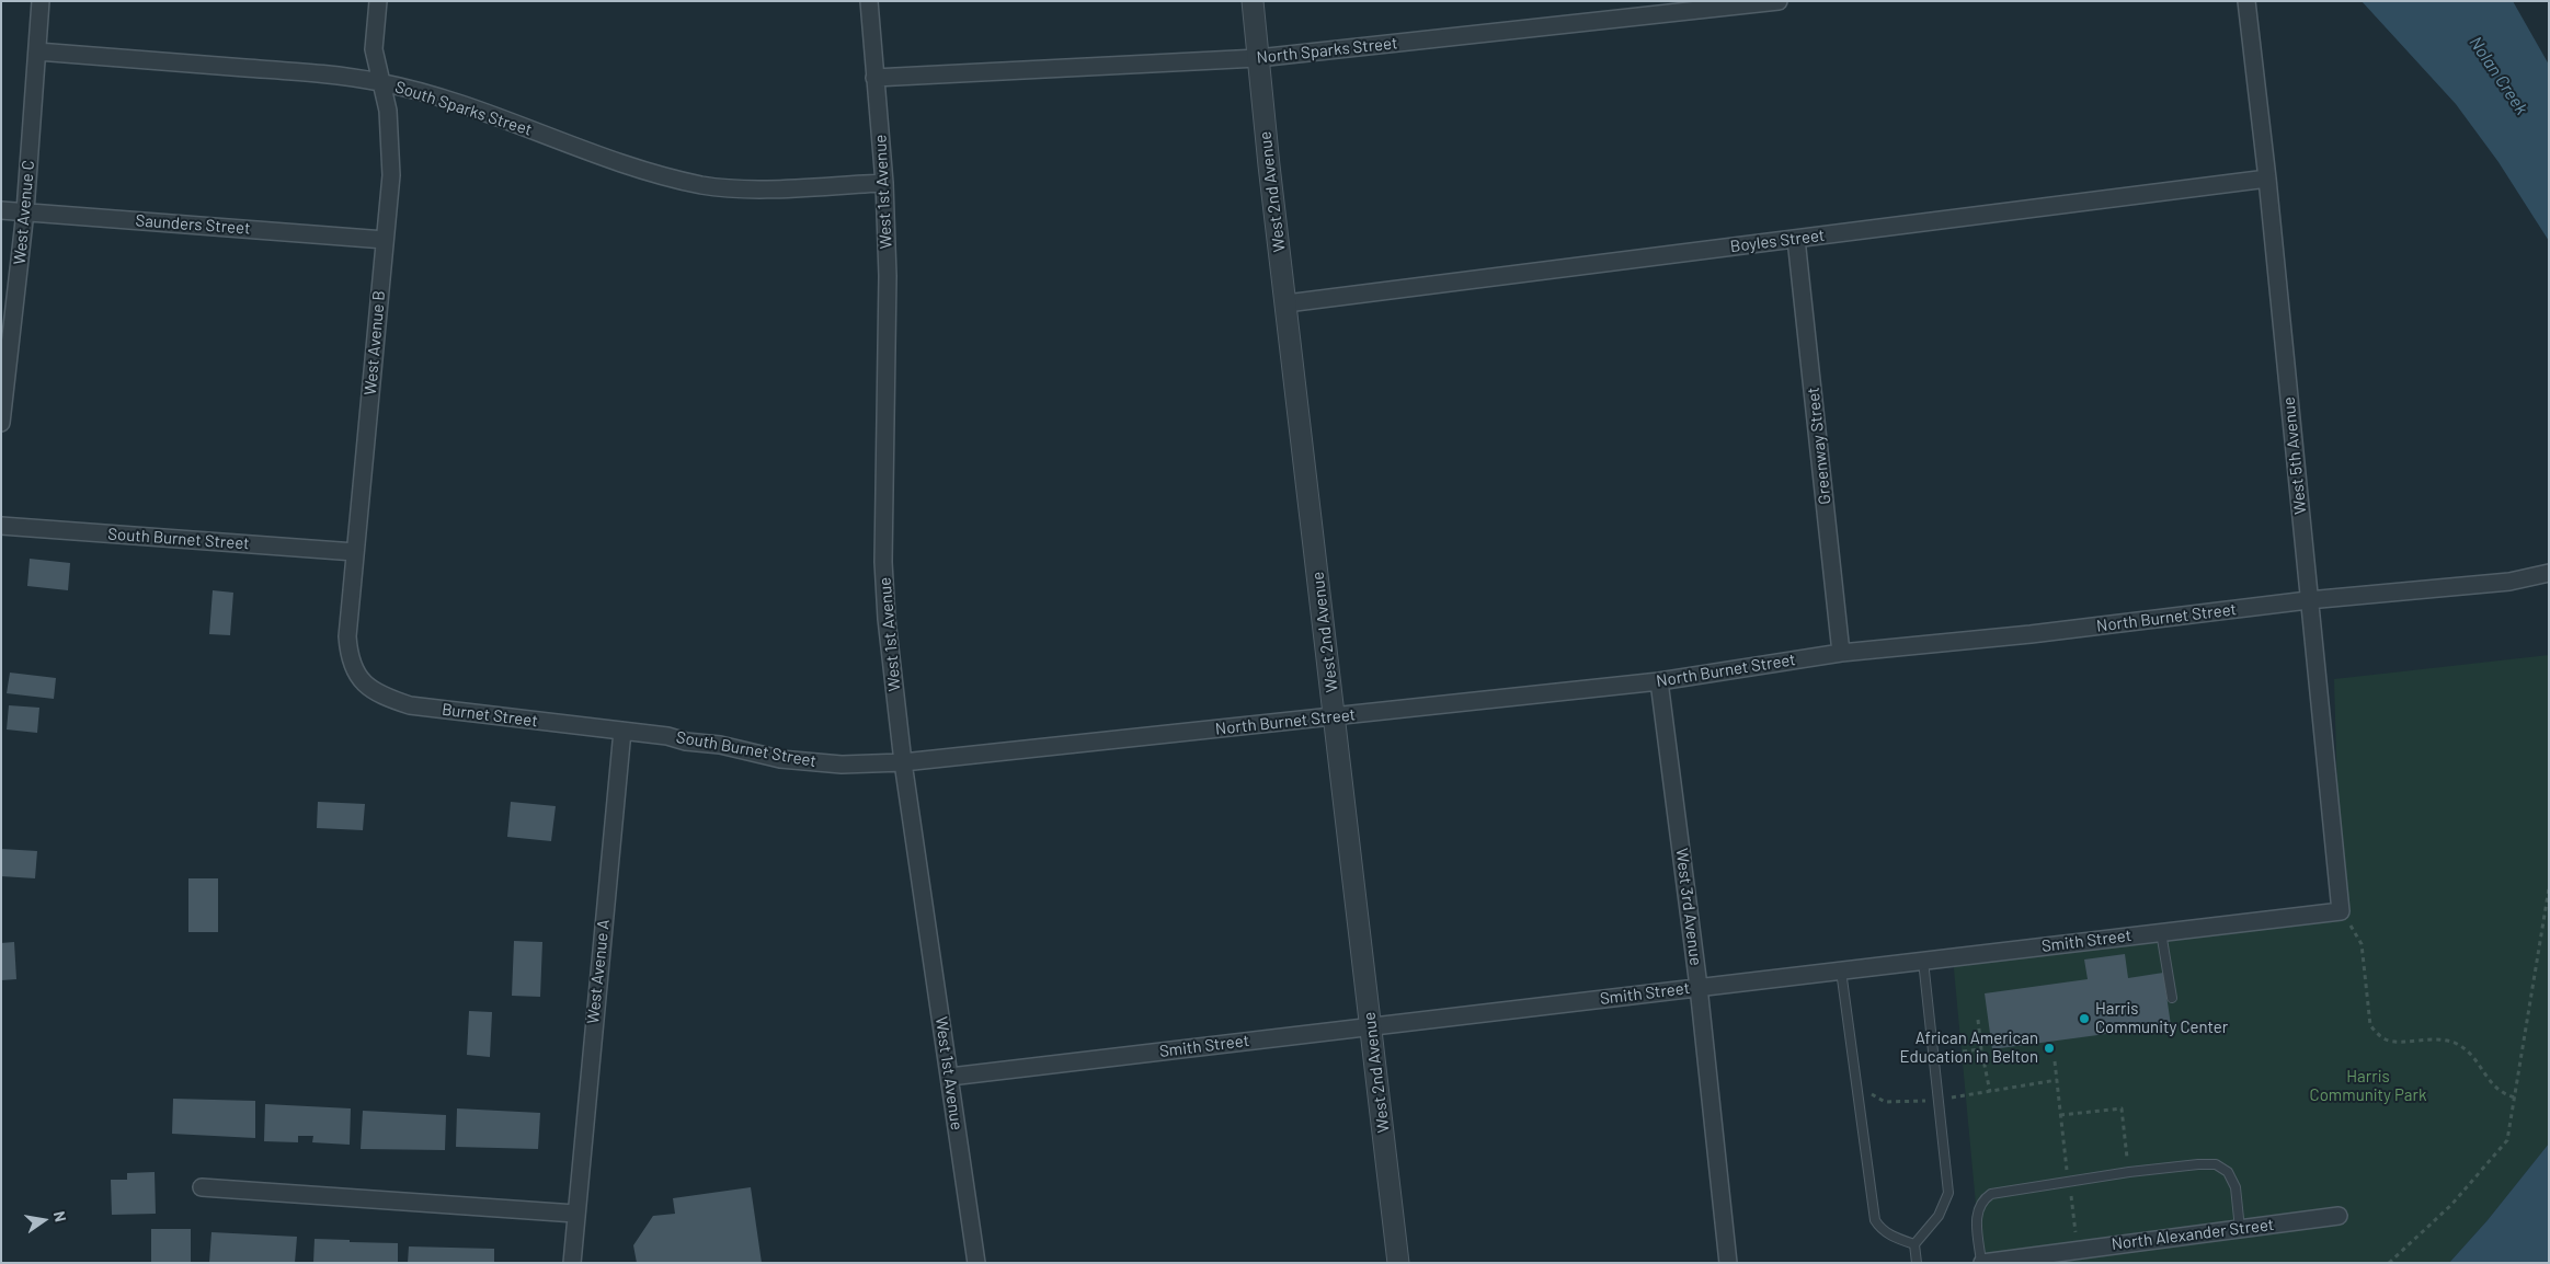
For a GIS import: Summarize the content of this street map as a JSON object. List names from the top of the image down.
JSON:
{
  "streets": {
    "street": [
      "North Sparks Street",
      "South Sparks Street",
      "West 1st Avenue",
      "West 2nd Avenue",
      "West Avenue C",
      "Saunders Street",
      "Boyles Street",
      "West Avenue B",
      "Greenway Street",
      "West 5th Avenue",
      "South Burnet Street",
      "North Burnet Street",
      "Burnet Street",
      "West 3rd Avenue",
      "Smith Street",
      "West Avenue A",
      "North Alexander Street"
    ]
  },
  "crossings": [
    ["North Sparks Street", "West 1st Avenue"],
    ["North Sparks Street", "West 2nd Avenue"],
    ["South Sparks Street", "West 1st Avenue"],
    ["South Sparks Street", "West Avenue C"],
    ["South Sparks Street", "West Avenue B"],
    ["West 1st Avenue", "South Burnet Street"],
    ["West 1st Avenue", "North Burnet Street"],
    ["West 1st Avenue", "Smith Street"],
    ["West 2nd Avenue", "Boyles Street"],
    ["West 2nd Avenue", "North Burnet Street"],
    ["West 2nd Avenue", "Smith Street"],
    ["West Avenue C", "Saunders Street"],
    ["Saunders Street", "West Avenue B"],
    ["Boyles Street", "Greenway Street"],
    ["Boyles Street", "West 5th Avenue"],
    ["West Avenue B", "South Burnet Street"],
    ["West Avenue B", "Burnet Street"],
    ["Greenway Street", "North Burnet Street"],
    ["West 5th Avenue", "North Burnet Street"],
    ["West 5th Avenue", "Smith Street"],
    ["South Burnet Street", "North Burnet Street"],
    ["South Burnet Street", "Burnet Street"],
    ["South Burnet Street", "West Avenue A"],
    ["North Burnet Street", "West 3rd Avenue"],
    ["Burnet Street", "West Avenue A"],
    ["West 3rd Avenue", "Smith Street"]
  ],
  "water": ["Nolan Creek"],
  "parks": ["Harris Community Park"],
  "places": ["Harris Community Center", "African American Education in Belton"],
  "north": "right"
}
